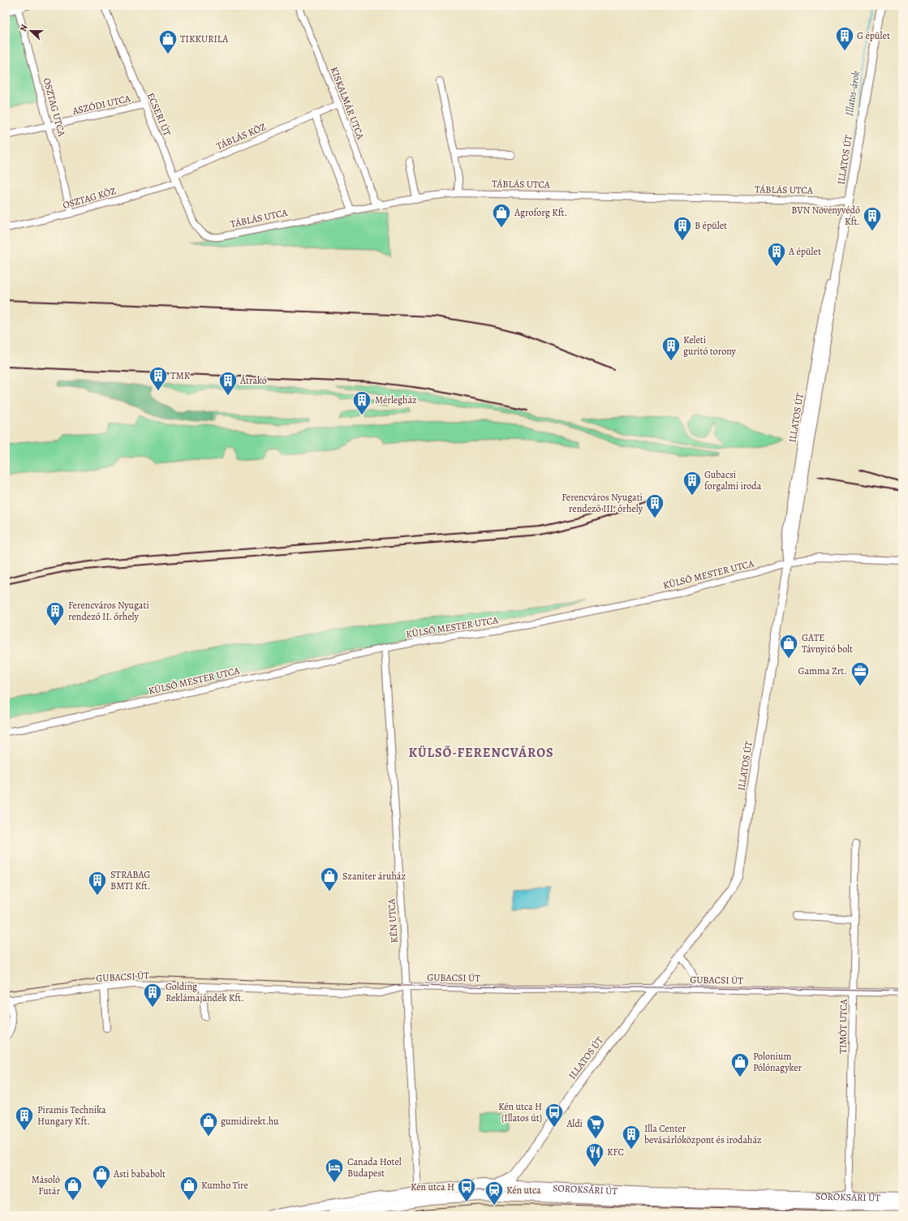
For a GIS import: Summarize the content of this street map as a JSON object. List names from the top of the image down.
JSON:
{
  "streets": {
    "main road": ["SOROKSÁRI ÚT"],
    "street": [
      "KISKALMÁR UTCA",
      "ASZÓDI UTCA",
      "OSZTAG UTCA",
      "ECSERI ÚT",
      "TÁBLÁS KÖZ",
      "ILLATOS ÚT",
      "TÁBLÁS UTCA",
      "OSZTAG KÖZ",
      "KÜLSŐ MESTER UTCA",
      "KÉN UTCA",
      "GUBACSI ÚT",
      "TIMÓT UTCA"
    ]
  },
  "crossings": [
    ["KISKALMÁR UTCA", "TÁBLÁS KÖZ"],
    ["KISKALMÁR UTCA", "TÁBLÁS UTCA"],
    ["ASZÓDI UTCA", "OSZTAG UTCA"],
    ["ASZÓDI UTCA", "ECSERI ÚT"],
    ["OSZTAG UTCA", "OSZTAG KÖZ"],
    ["ECSERI ÚT", "TÁBLÁS KÖZ"],
    ["ECSERI ÚT", "TÁBLÁS UTCA"],
    ["ECSERI ÚT", "OSZTAG KÖZ"],
    ["ILLATOS ÚT", "TÁBLÁS UTCA"],
    ["ILLATOS ÚT", "KÜLSŐ MESTER UTCA"],
    ["ILLATOS ÚT", "GUBACSI ÚT"],
    ["ILLATOS ÚT", "SOROKSÁRI ÚT"],
    ["KÜLSŐ MESTER UTCA", "KÉN UTCA"],
    ["KÉN UTCA", "GUBACSI ÚT"],
    ["GUBACSI ÚT", "TIMÓT UTCA"],
    ["TIMÓT UTCA", "SOROKSÁRI ÚT"]
  ],
  "districts": ["KÜLSŐ-FERENCVÁROS"],
  "water": ["Illatos-árok"],
  "places": {
    "building": [
      "G épület",
      "BVN Növényvédő Kft.",
      "B épület",
      "A épület",
      "Keleti gurító torony",
      "TMK",
      "Átrakó",
      "Mérlegház",
      "Gubacsi forgalmi iroda",
      "Ferencváros Nyugati rendező III. őrhely",
      "Ferencváros Nyugati rendező II. őrhely",
      "STRABAG BMTI Kft.",
      "Golding Reklámajándék Kft.",
      "Piramis Technika Hungary Kft.",
      "Illa Center bevásárlóközpont és irodaház"
    ],
    "shop": [
      "TIKKURILA",
      "Agroforg Kft.",
      "GATE Távnyitó bolt",
      "Szaniter áruház",
      "Polonium Pólónagyker",
      "gumidirekt.hu",
      "Asti bababolt",
      "Másoló Futár",
      "Kumho Tire"
    ],
    "office": ["Gamma Zrt."],
    "bus stop": ["Kén utca H (Illatos út)", "Kén utca H"],
    "supermarket": ["Aldi"],
    "restaurant": ["KFC"],
    "hotel": ["Canada Hotel Budapest"],
    "station": ["Kén utca"]
  },
  "north": "left"
}
